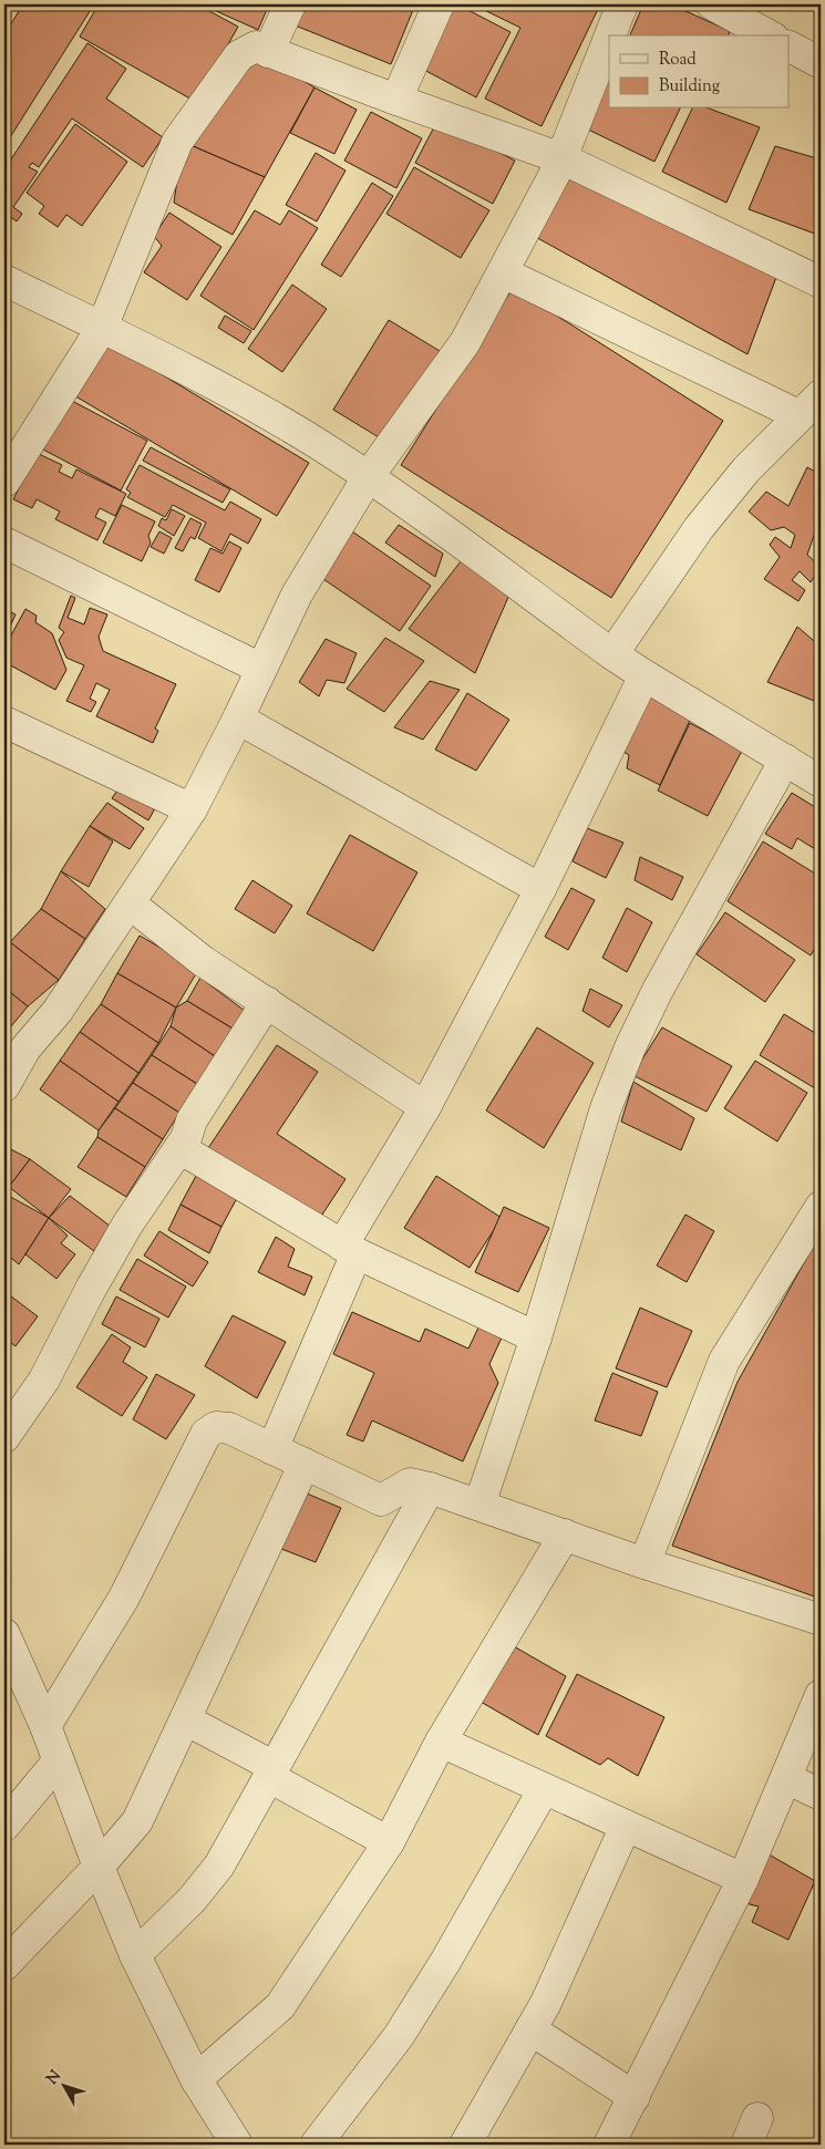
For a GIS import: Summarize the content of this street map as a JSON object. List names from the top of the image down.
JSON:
{
  "legend": ["Road", "Building"],
  "north": "top left"
}
